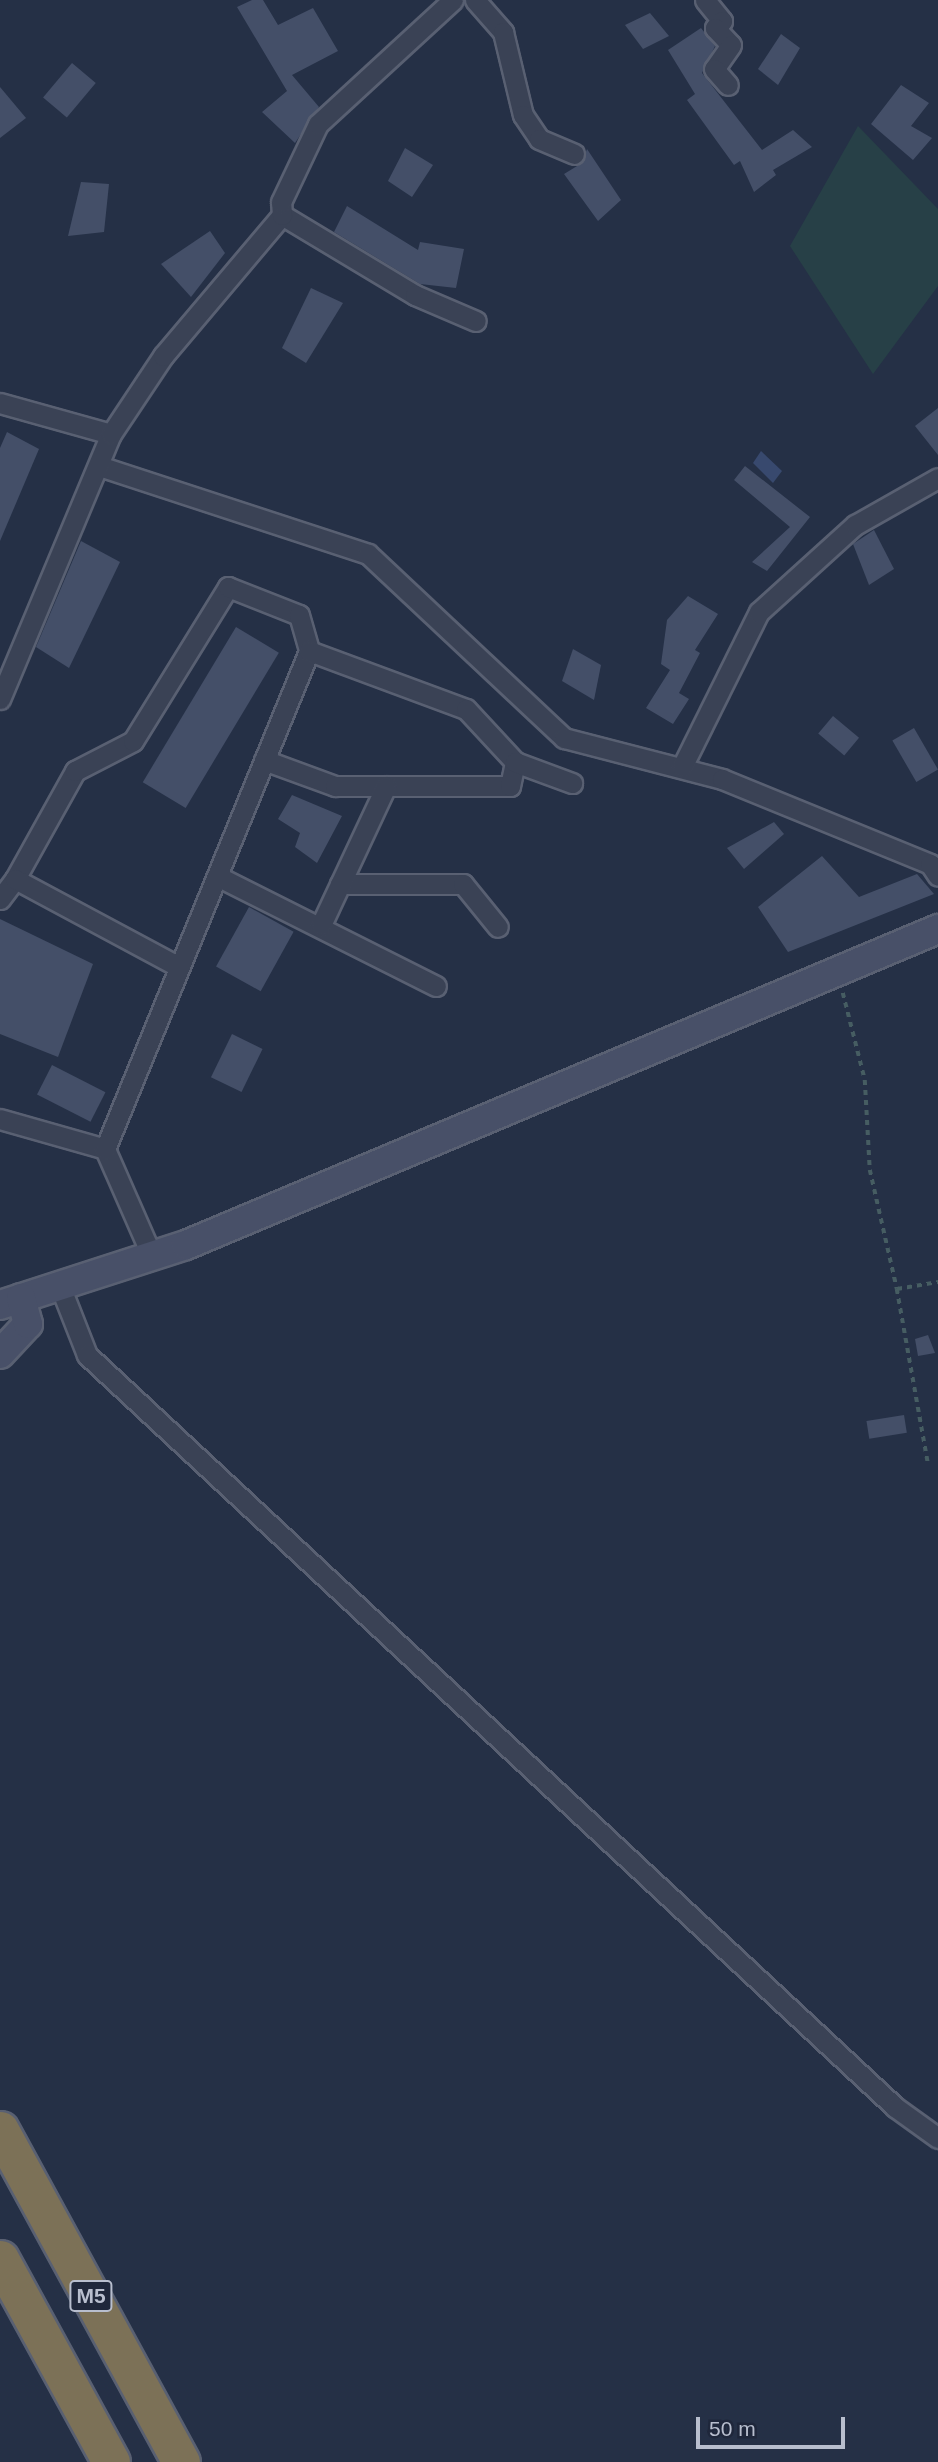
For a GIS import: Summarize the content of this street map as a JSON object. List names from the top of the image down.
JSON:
{
  "streets": {
    "highway": ["M5"]
  },
  "scale_bar": "50 m"
}
